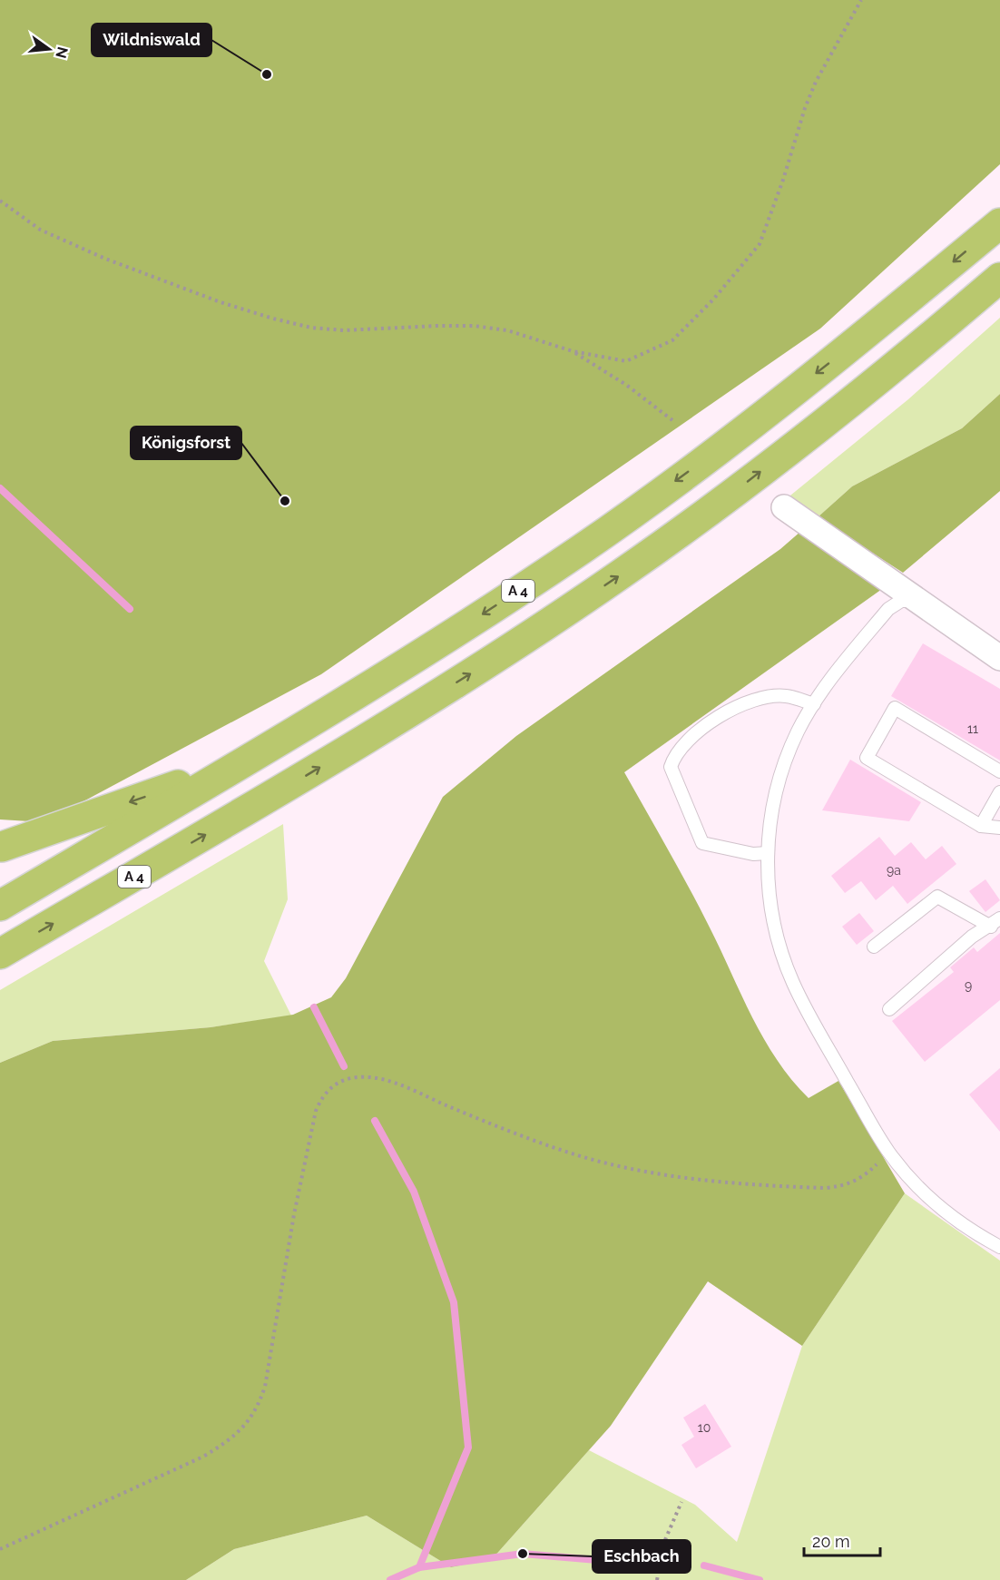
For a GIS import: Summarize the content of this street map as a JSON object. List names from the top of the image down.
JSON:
{
  "streets": {
    "highway": ["A 4"]
  },
  "places": ["Wildniswald", "Königsforst", "Eschbach"],
  "house_numbers": [
    "11",
    "9a",
    "9",
    "10"
  ],
  "scale_bar": "20 m",
  "north": "right"
}
